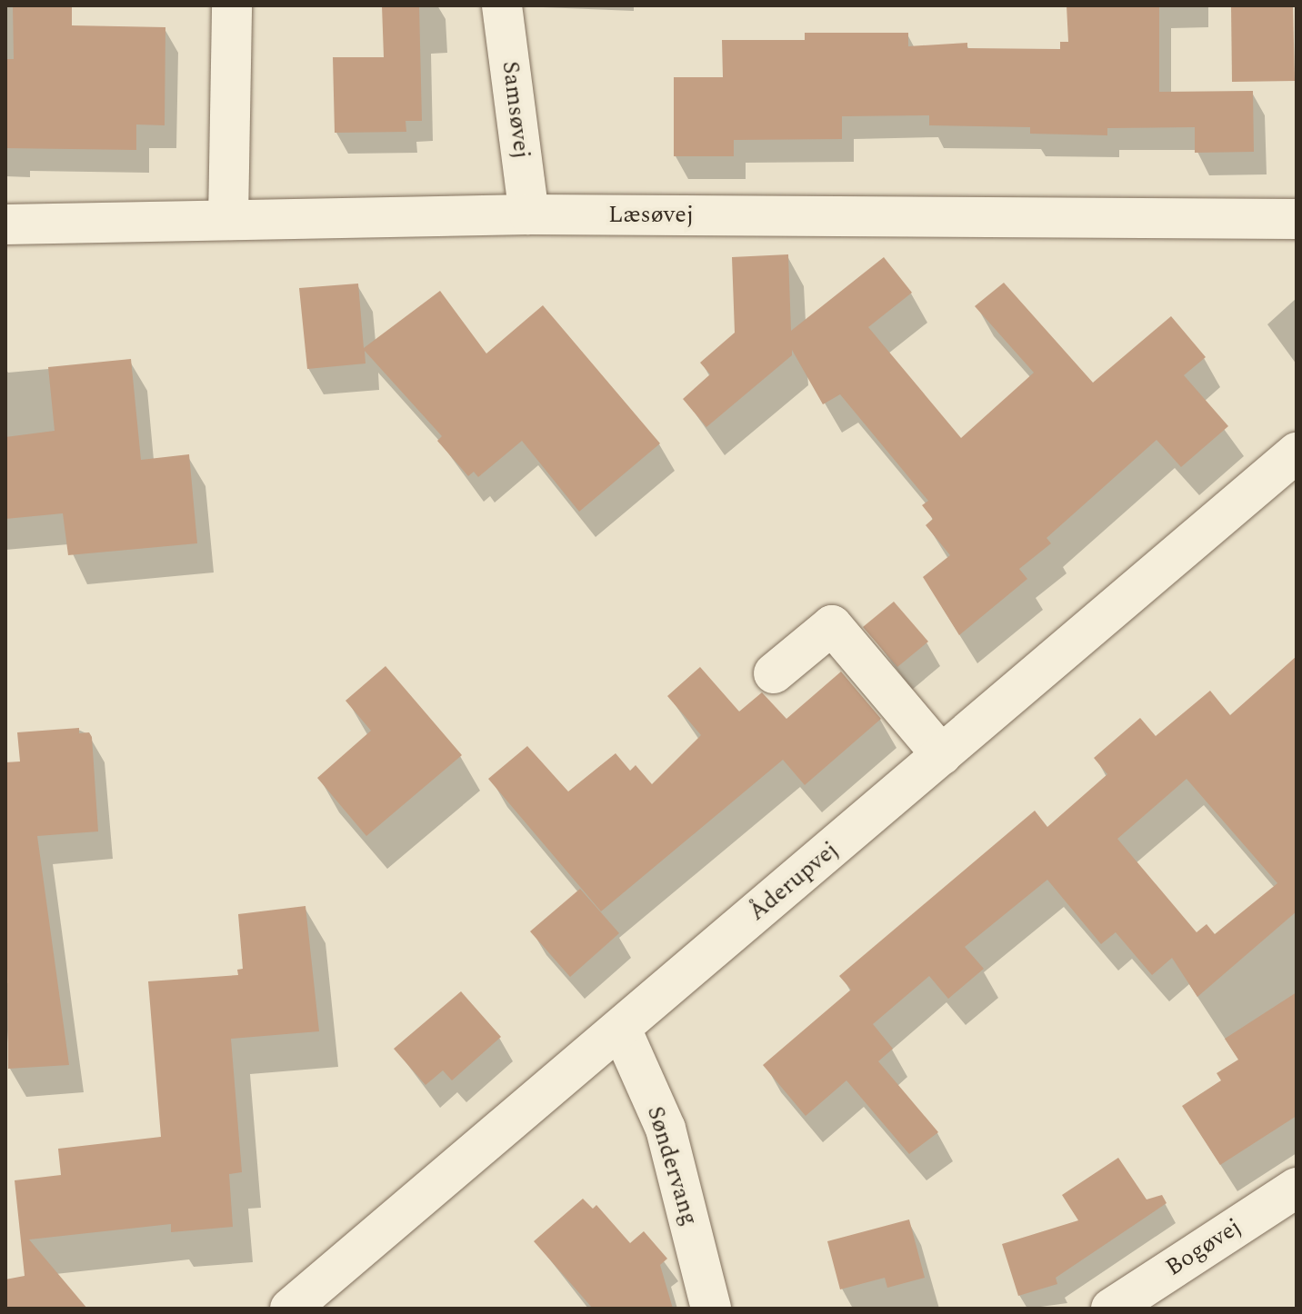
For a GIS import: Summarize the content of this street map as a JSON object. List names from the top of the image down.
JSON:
{
  "streets": {
    "street": [
      "Samsøvej",
      "Læsøvej",
      "Åderupvej",
      "Søndervang",
      "Bogøvej"
    ]
  },
  "crossings": [
    ["Samsøvej", "Læsøvej"],
    ["Åderupvej", "Søndervang"]
  ]
}
